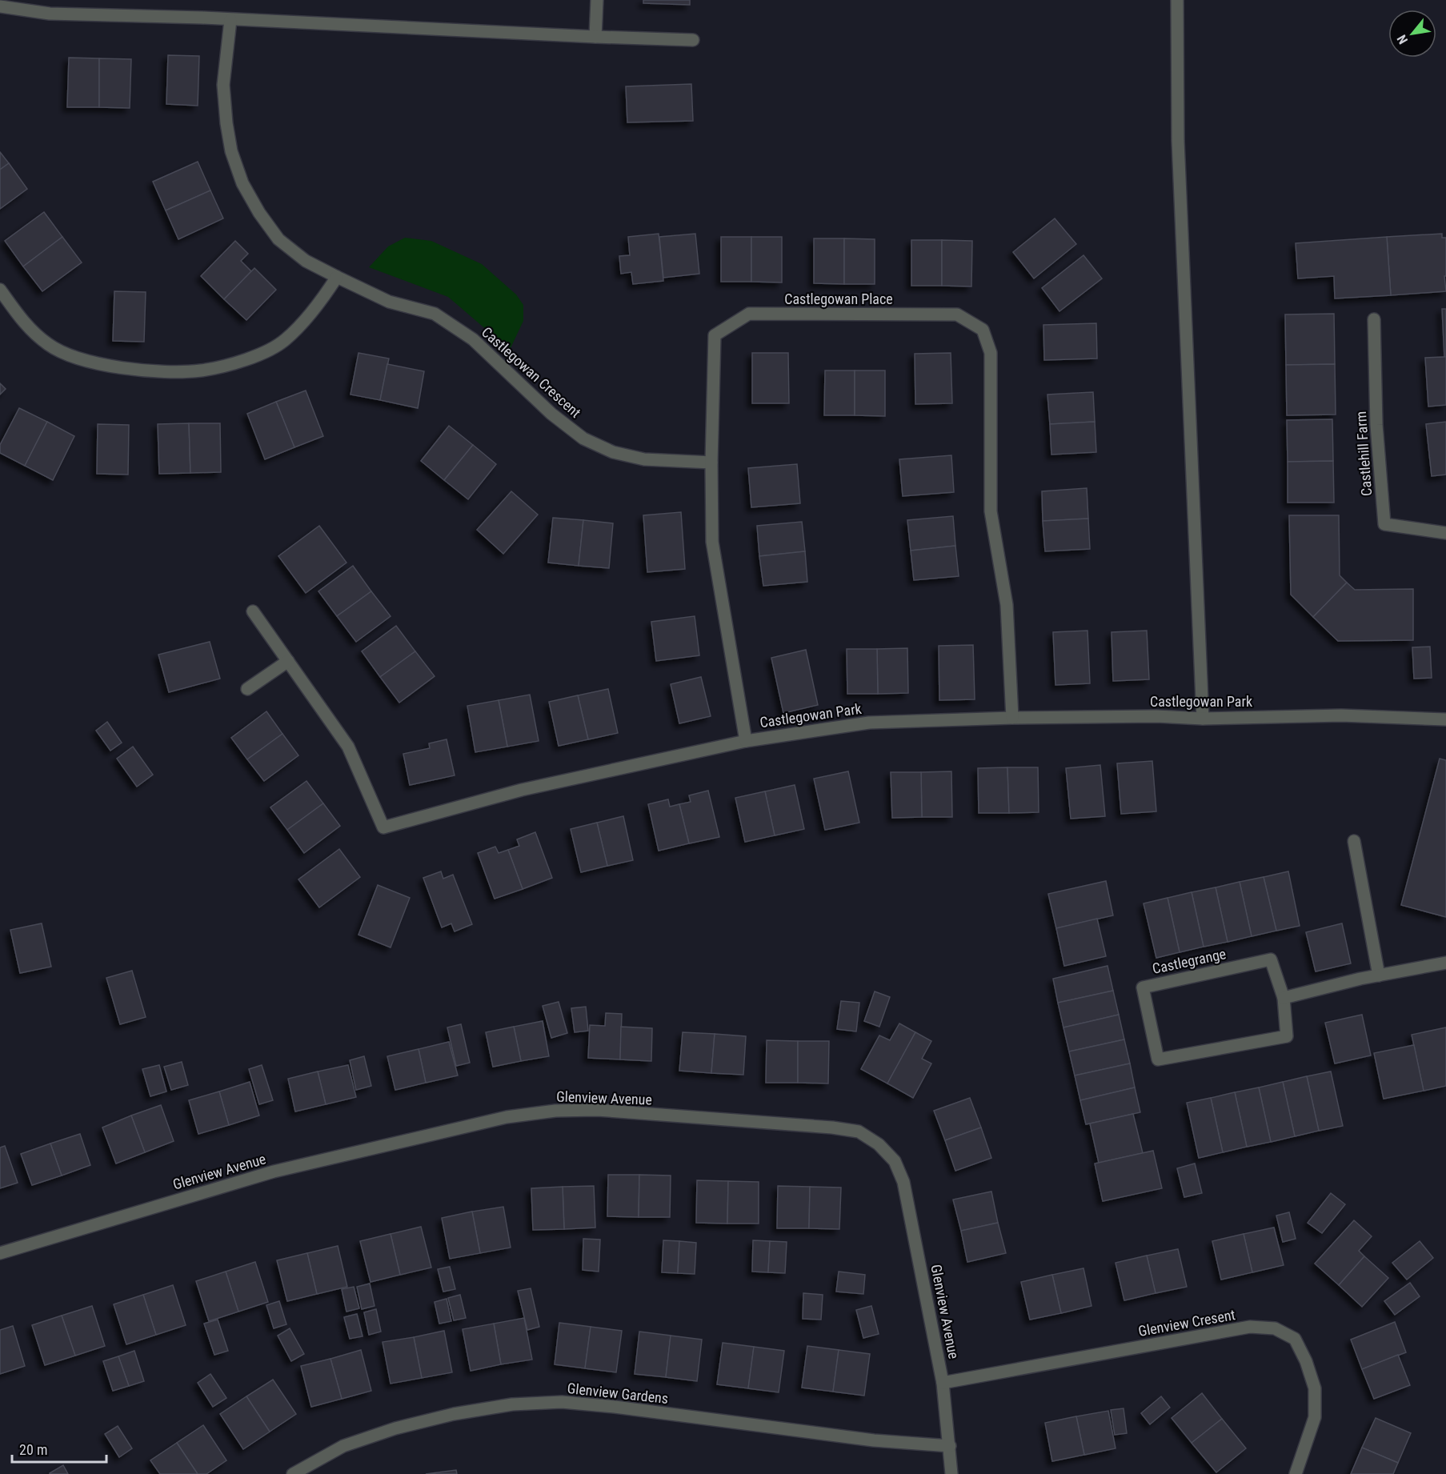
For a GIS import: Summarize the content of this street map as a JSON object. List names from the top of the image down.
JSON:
{
  "streets": {
    "street": [
      "Castlegowan Place",
      "Castlegowan Crescent",
      "Castlehill Farm",
      "Castlegowan Park",
      "Castlegrange",
      "Glenview Avenue",
      "Glenview Cresent",
      "Glenview Gardens"
    ]
  },
  "crossings": [
    ["Castlegowan Place", "Castlegowan Crescent"],
    ["Castlegowan Place", "Castlegowan Park"],
    ["Glenview Avenue", "Glenview Cresent"],
    ["Glenview Avenue", "Glenview Gardens"]
  ],
  "scale_bar": "20 m",
  "north": "bottom left"
}
